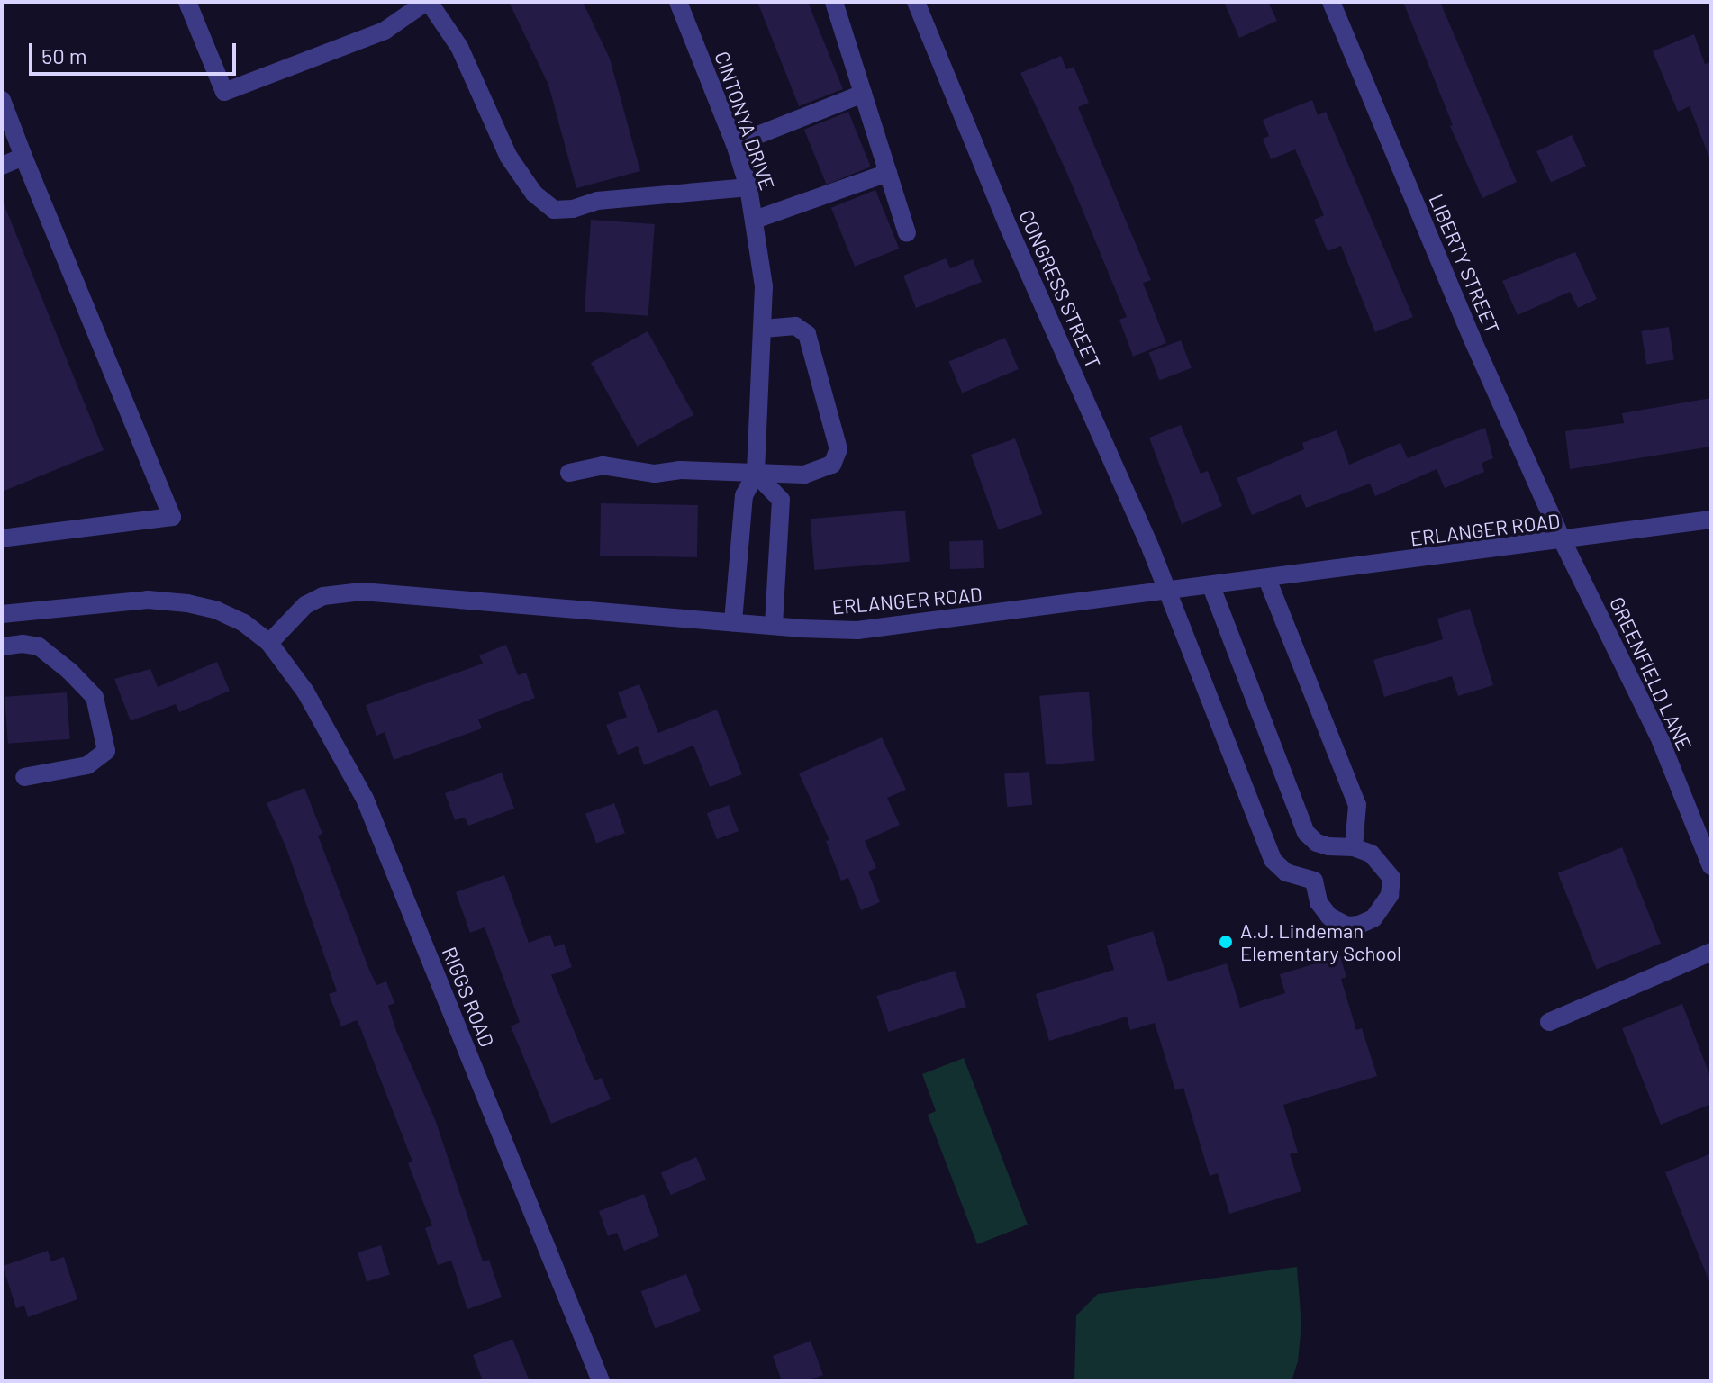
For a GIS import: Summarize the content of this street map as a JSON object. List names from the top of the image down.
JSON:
{
  "streets": {
    "street": [
      "CINTONYA DRIVE",
      "LIBERTY STREET",
      "CONGRESS STREET",
      "ERLANGER ROAD",
      "GREENFIELD LANE",
      "RIGGS ROAD"
    ]
  },
  "crossings": [
    ["CINTONYA DRIVE", "ERLANGER ROAD"],
    ["LIBERTY STREET", "ERLANGER ROAD"],
    ["LIBERTY STREET", "GREENFIELD LANE"],
    ["CONGRESS STREET", "ERLANGER ROAD"],
    ["ERLANGER ROAD", "GREENFIELD LANE"],
    ["ERLANGER ROAD", "RIGGS ROAD"]
  ],
  "places": ["A.J. Lindeman Elementary School"],
  "scale_bar": "50 m"
}
